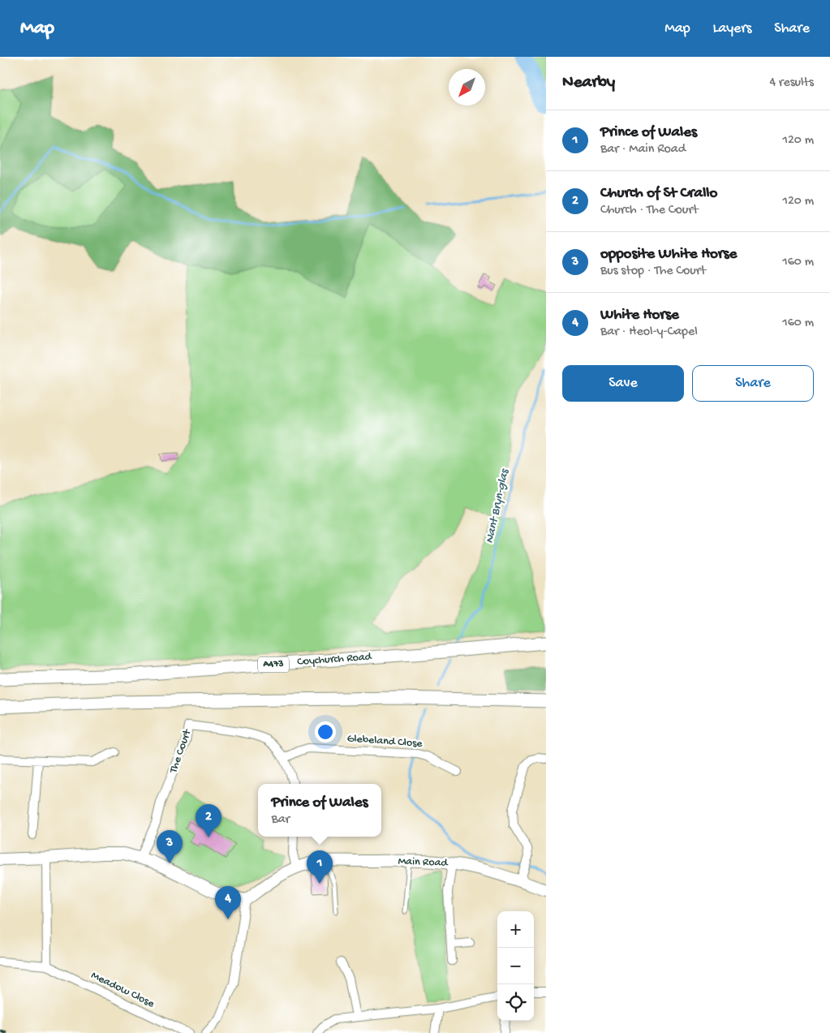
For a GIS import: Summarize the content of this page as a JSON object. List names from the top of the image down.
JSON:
{
  "streets": {
    "main road": ["Coychurch Road", "A473"],
    "street": [
      "Glebeland Close",
      "The Court",
      "Main Road",
      "Meadow Close"
    ]
  },
  "crossings": [
    ["Glebeland Close", "The Court"]
  ],
  "water": ["Nant Bryn-glas"],
  "north": "bottom left",
  "page": {
    "header": "Map",
    "nav": ["Map", "Layers", "Share"],
    "heading": ["Nearby", "4 results"],
    "list": [
      {
        "mark": "1",
        "name": "Prince of Wales",
        "note": "Bar · Main Road",
        "value": "120 m"
      },
      {
        "mark": "2",
        "name": "Church of St Crallo",
        "note": "Church · The Court",
        "value": "120 m"
      },
      {
        "mark": "3",
        "name": "opposite White Horse",
        "note": "Bus stop · The Court",
        "value": "160 m"
      },
      {
        "mark": "4",
        "name": "White Horse",
        "note": "Bar · Heol-y-Capel",
        "value": "160 m"
      }
    ],
    "buttons": ["Save", "Share"],
    "popup": ["Prince of Wales", "Bar"],
    "pins": [
      "2",
      "3",
      "1",
      "4"
    ],
    "map_buttons": ["+", "−"]
  }
}
